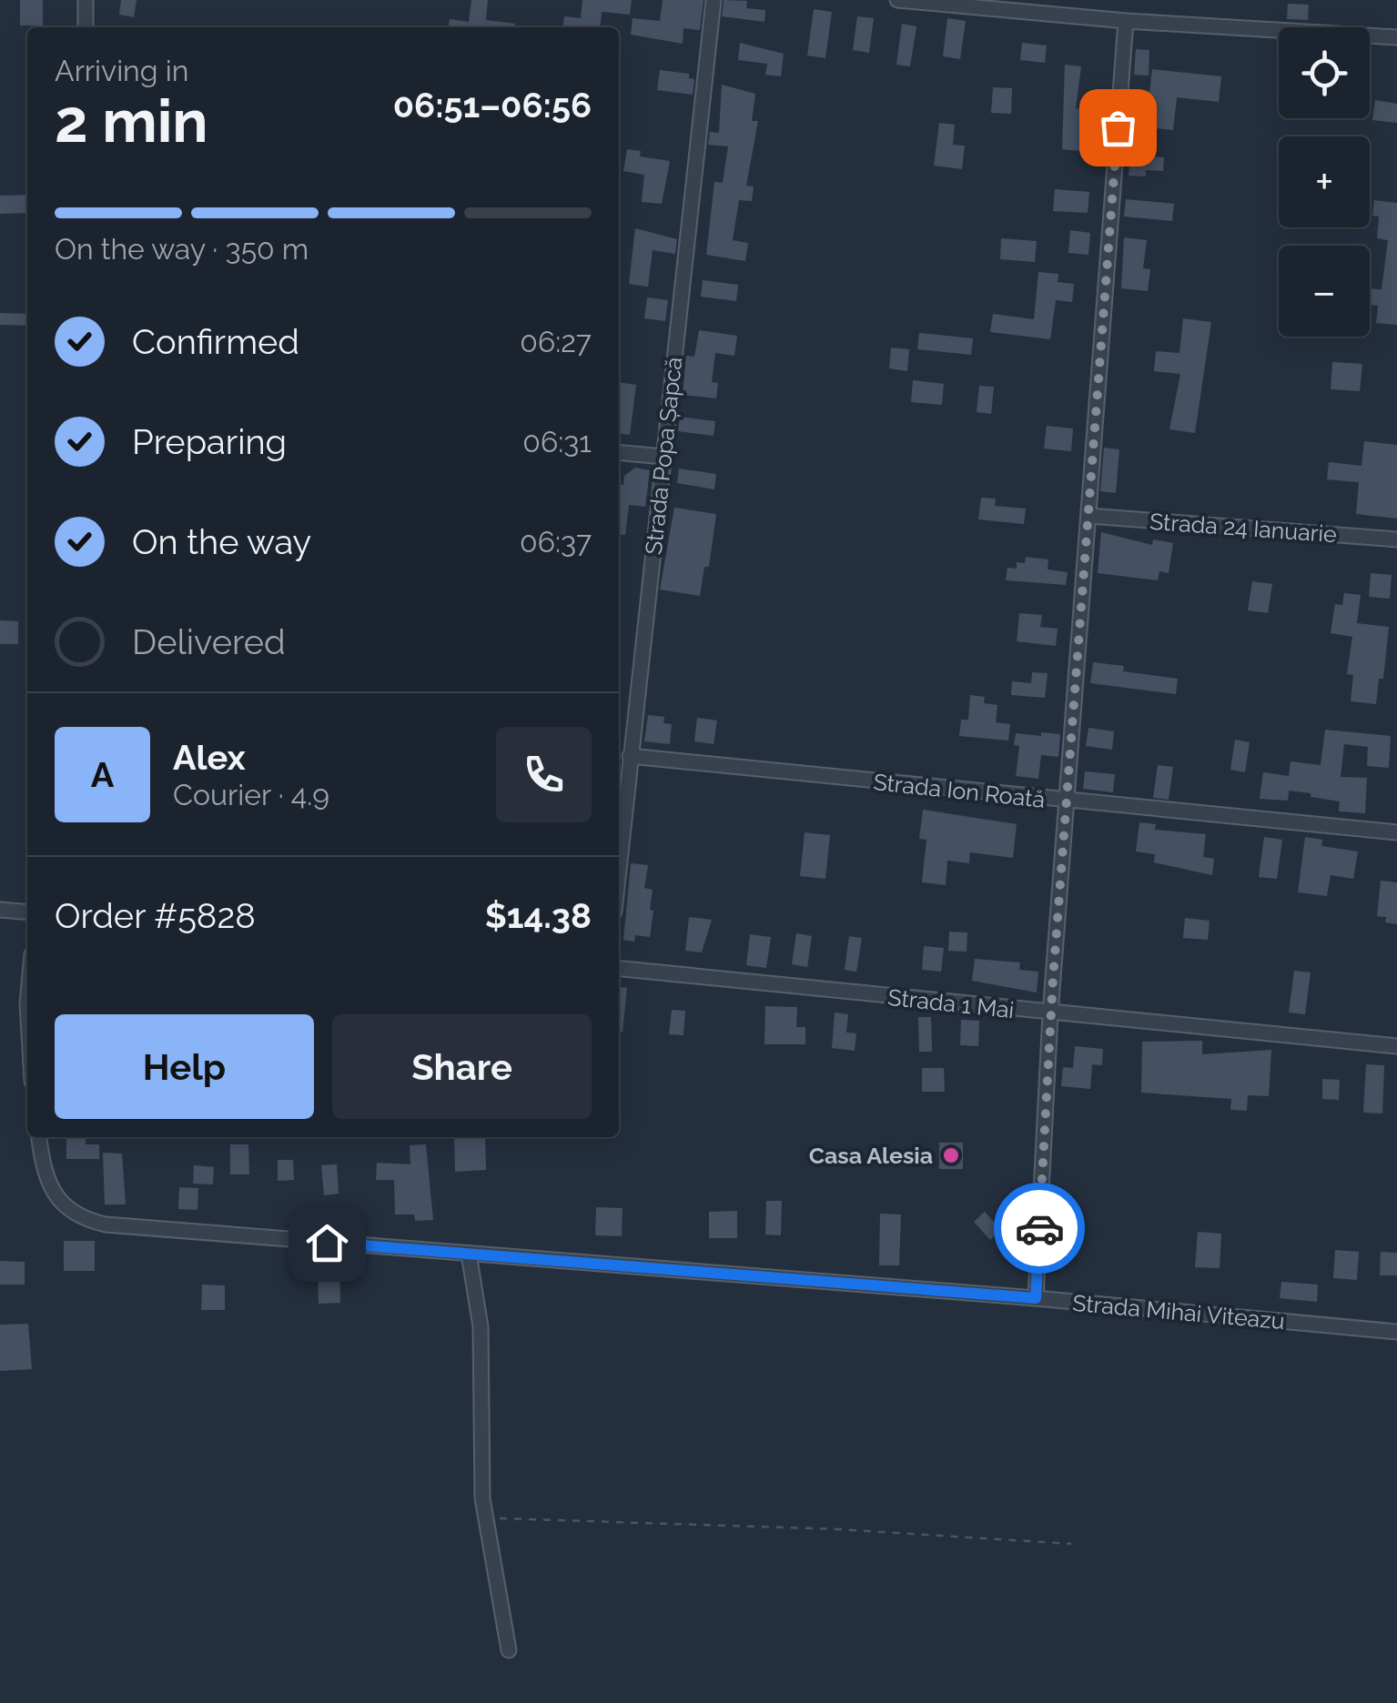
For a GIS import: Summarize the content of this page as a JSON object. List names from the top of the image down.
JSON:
{
  "streets": {
    "street": [
      "Strada Popa Șapcă",
      "Strada 24 Ianuarie",
      "Strada Ion Roată",
      "Strada 1 Mai",
      "Strada Mihai Viteazu"
    ]
  },
  "crossings": [
    ["Strada Popa Șapcă", "Strada Ion Roată"]
  ],
  "places": ["Casa Alesia"],
  "page": {
    "map_buttons": ["+", "−"],
    "heading": ["2 min", "Arriving in", "06:51–06:56"],
    "panel": [
      "Alex",
      "Courier · 4.9",
      "Order #5828",
      "$14.38"
    ],
    "bar": "On the way · 350 m",
    "list": [
      ["Confirmed", "06:27"],
      ["Preparing", "06:31"],
      ["On the way", "06:37"],
      "Delivered"
    ],
    "round": "A",
    "buttons": ["Help", "Share"]
  }
}
